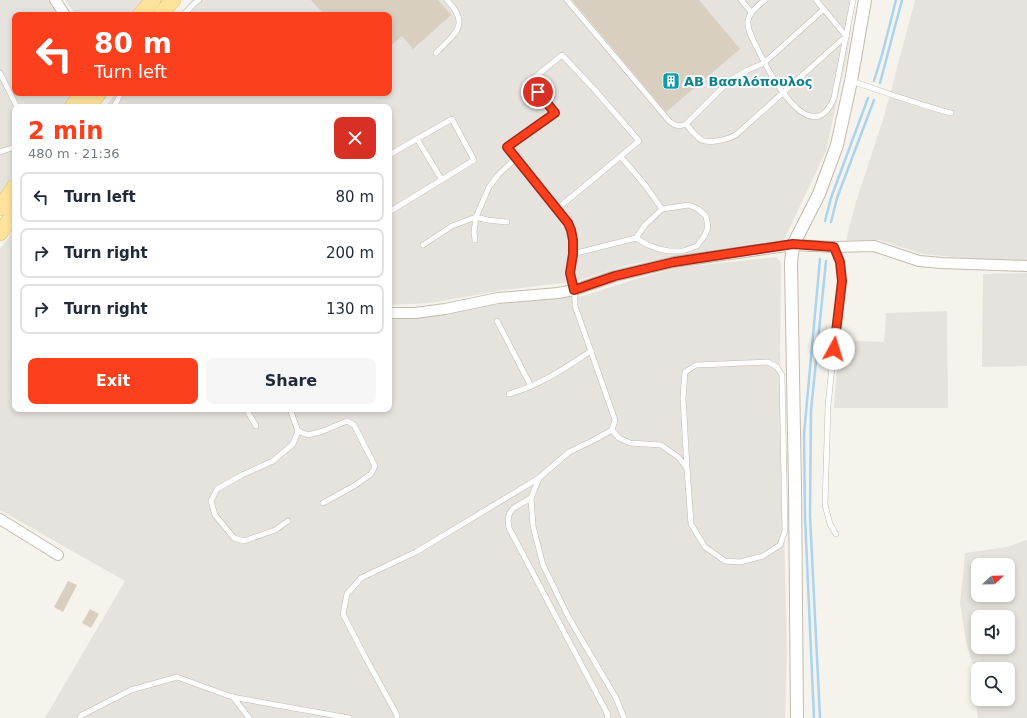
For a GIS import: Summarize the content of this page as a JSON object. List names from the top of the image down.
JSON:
{
  "places": {
    "building": ["ΑΒ Βασιλόπουλος"]
  },
  "north": "right",
  "page": {
    "turn": ["80 m", "Turn left"],
    "heading": ["2 min", "480 m · 21:36"],
    "list": [
      {
        "name": "Turn left",
        "value": "80 m"
      },
      {
        "name": "Turn right",
        "value": "200 m"
      },
      {
        "name": "Turn right",
        "value": "130 m"
      }
    ],
    "buttons": ["Exit", "Share"]
  }
}
